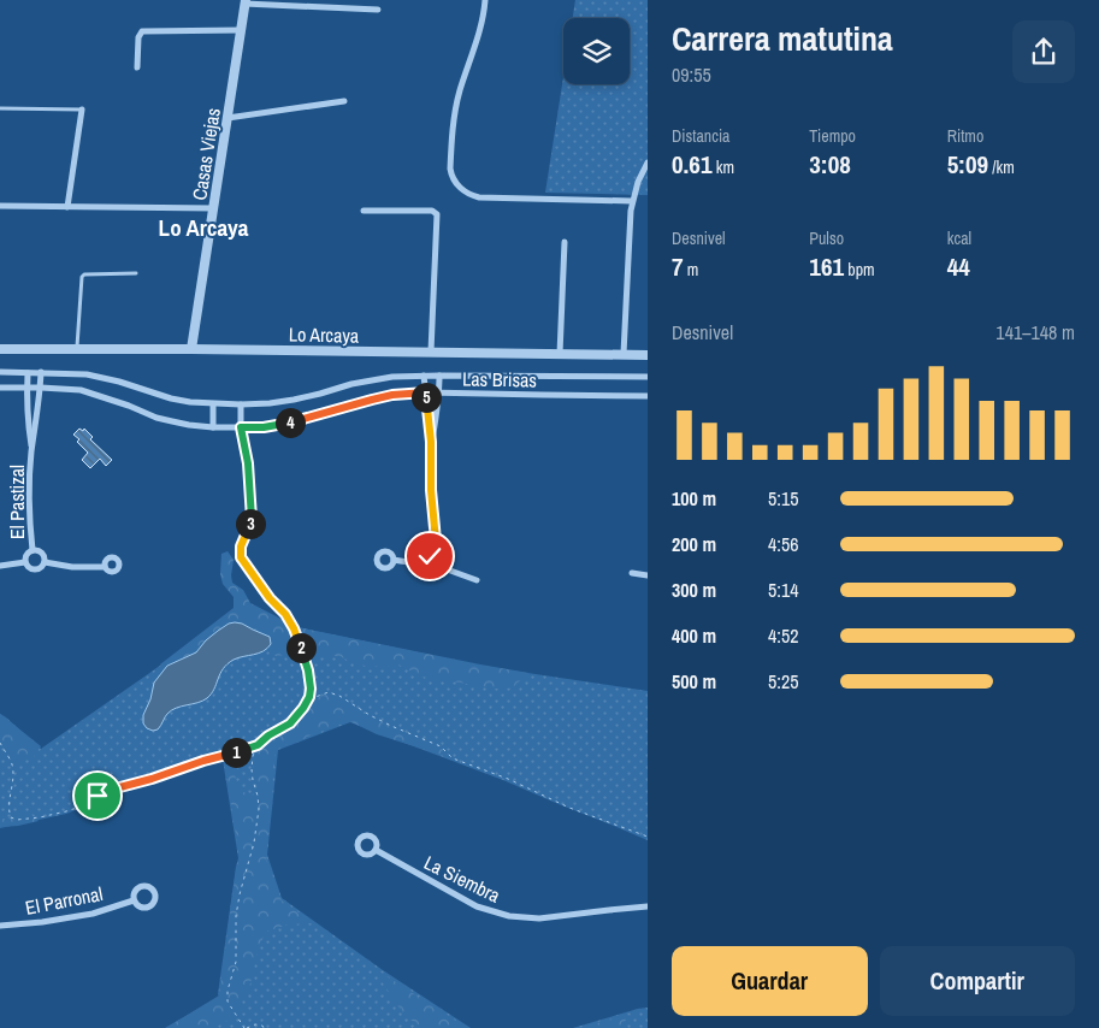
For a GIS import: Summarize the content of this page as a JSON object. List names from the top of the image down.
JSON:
{
  "streets": {
    "street": [
      "Casas Viejas",
      "Lo Arcaya",
      "Las Brisas",
      "El Pastizal",
      "La Siembra",
      "El Parronal"
    ]
  },
  "crossings": [
    ["Casas Viejas", "Lo Arcaya"]
  ],
  "districts": ["Lo Arcaya"],
  "page": {
    "heading": ["Carrera matutina", "09:55"],
    "stats": [
      ["Distancia", "0.61 km"],
      ["Tiempo", "3:08"],
      ["Ritmo", "5:09 /km"],
      ["Desnivel", "7 m"],
      ["Pulso", "161 bpm"],
      ["kcal", "44"]
    ],
    "chart": ["Desnivel", "141–148 m"],
    "pins": [
      "5",
      "4",
      "3",
      "2",
      "1"
    ],
    "list": [
      {
        "name": "100 m",
        "note": "5:15"
      },
      {
        "name": "200 m",
        "note": "4:56"
      },
      {
        "name": "300 m",
        "note": "5:14"
      },
      {
        "name": "400 m",
        "note": "4:52"
      },
      {
        "name": "500 m",
        "note": "5:25"
      }
    ],
    "buttons": ["Guardar", "Compartir"]
  }
}
